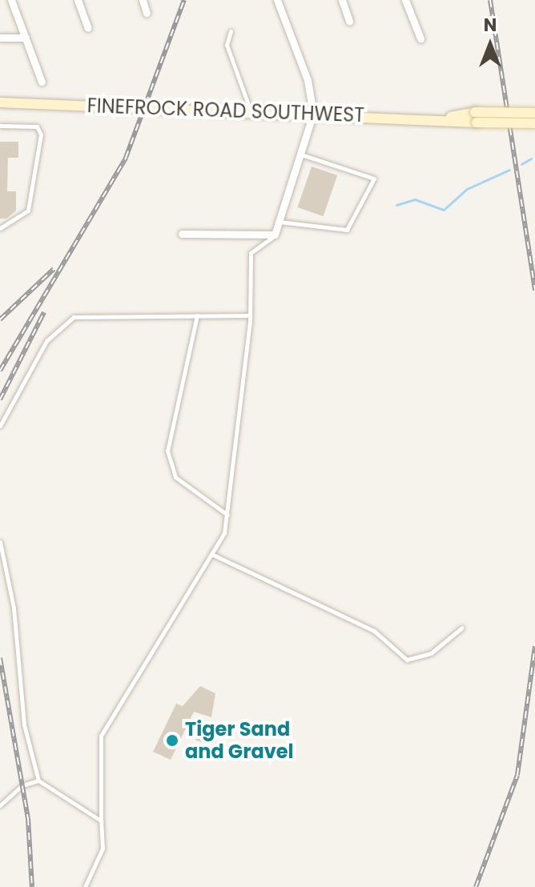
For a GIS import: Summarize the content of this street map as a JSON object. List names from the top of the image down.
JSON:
{
  "streets": {
    "main road": ["FINEFROCK ROAD SOUTHWEST"]
  },
  "places": ["Tiger Sand and Gravel"],
  "north": "top"
}
